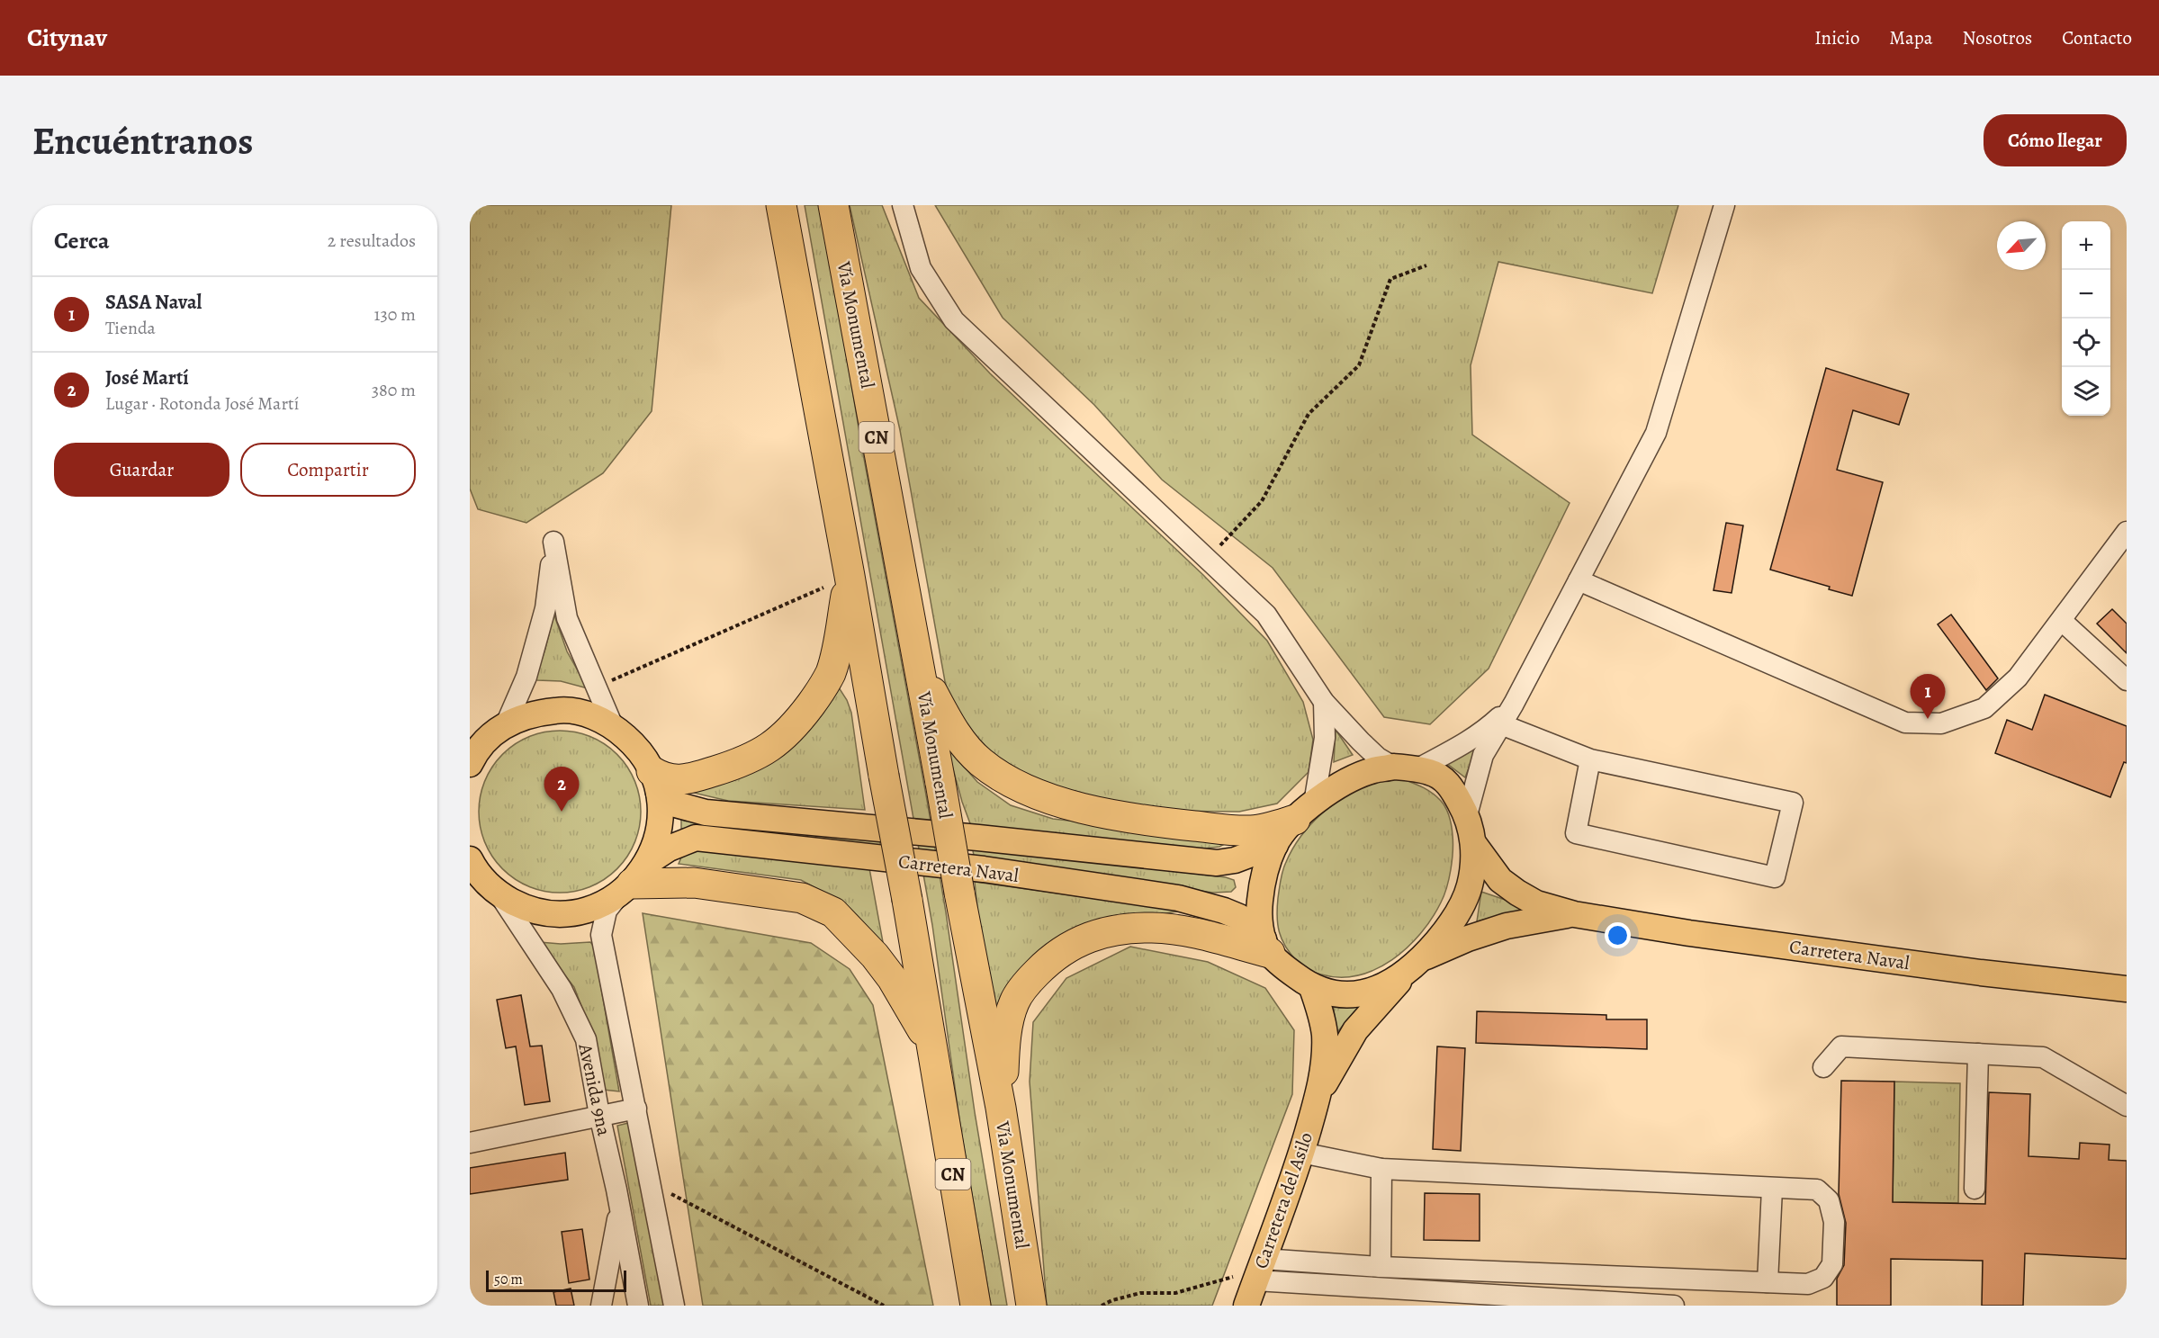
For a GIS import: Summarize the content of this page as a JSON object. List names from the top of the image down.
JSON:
{
  "streets": {
    "highway": ["Vía Monumental", "CN"],
    "main road": ["Carretera Naval", "Carretera del Asilo"],
    "street": ["Avenida 9na"]
  },
  "crossings": [
    ["Carretera Naval", "Avenida 9na"],
    ["Carretera Naval", "Carretera del Asilo"]
  ],
  "scale_bar": "50 m",
  "north": "bottom left",
  "page": {
    "header": "Citynav",
    "nav": [
      "Inicio",
      "Mapa",
      "Nosotros",
      "Contacto"
    ],
    "buttons": [
      "Cómo llegar",
      ["Guardar", "Compartir"]
    ],
    "title": "Encuéntranos",
    "heading": ["Cerca", "2 resultados"],
    "map_buttons": ["+", "−"],
    "list": [
      {
        "mark": "1",
        "name": "SASA Naval",
        "note": "Tienda",
        "value": "130 m"
      },
      {
        "mark": "2",
        "name": "José Martí",
        "note": "Lugar · Rotonda José Martí",
        "value": "380 m"
      }
    ],
    "pins": ["1", "2"],
    "scale": "50 m"
  }
}
